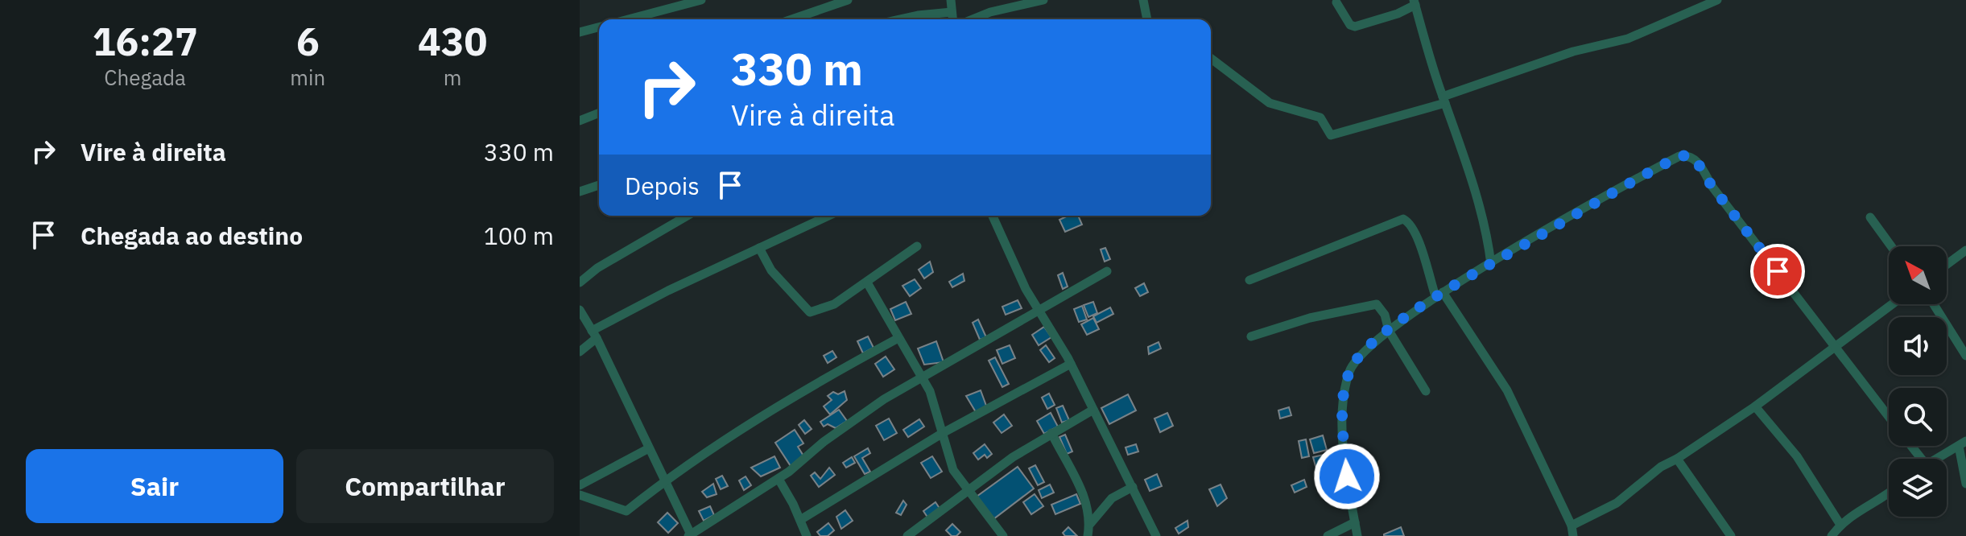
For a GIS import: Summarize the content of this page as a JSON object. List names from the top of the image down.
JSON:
{
  "north": "top left",
  "page": {
    "eta": [
      "16:27",
      "Chegada",
      "6",
      "min",
      "430",
      "m"
    ],
    "turn": ["330 m", "Vire à direita"],
    "list": [
      {
        "name": "Vire à direita",
        "value": "330 m"
      },
      {
        "name": "Chegada ao destino",
        "value": "100 m"
      }
    ],
    "then": "Depois",
    "buttons": ["Sair", "Compartilhar"]
  }
}
